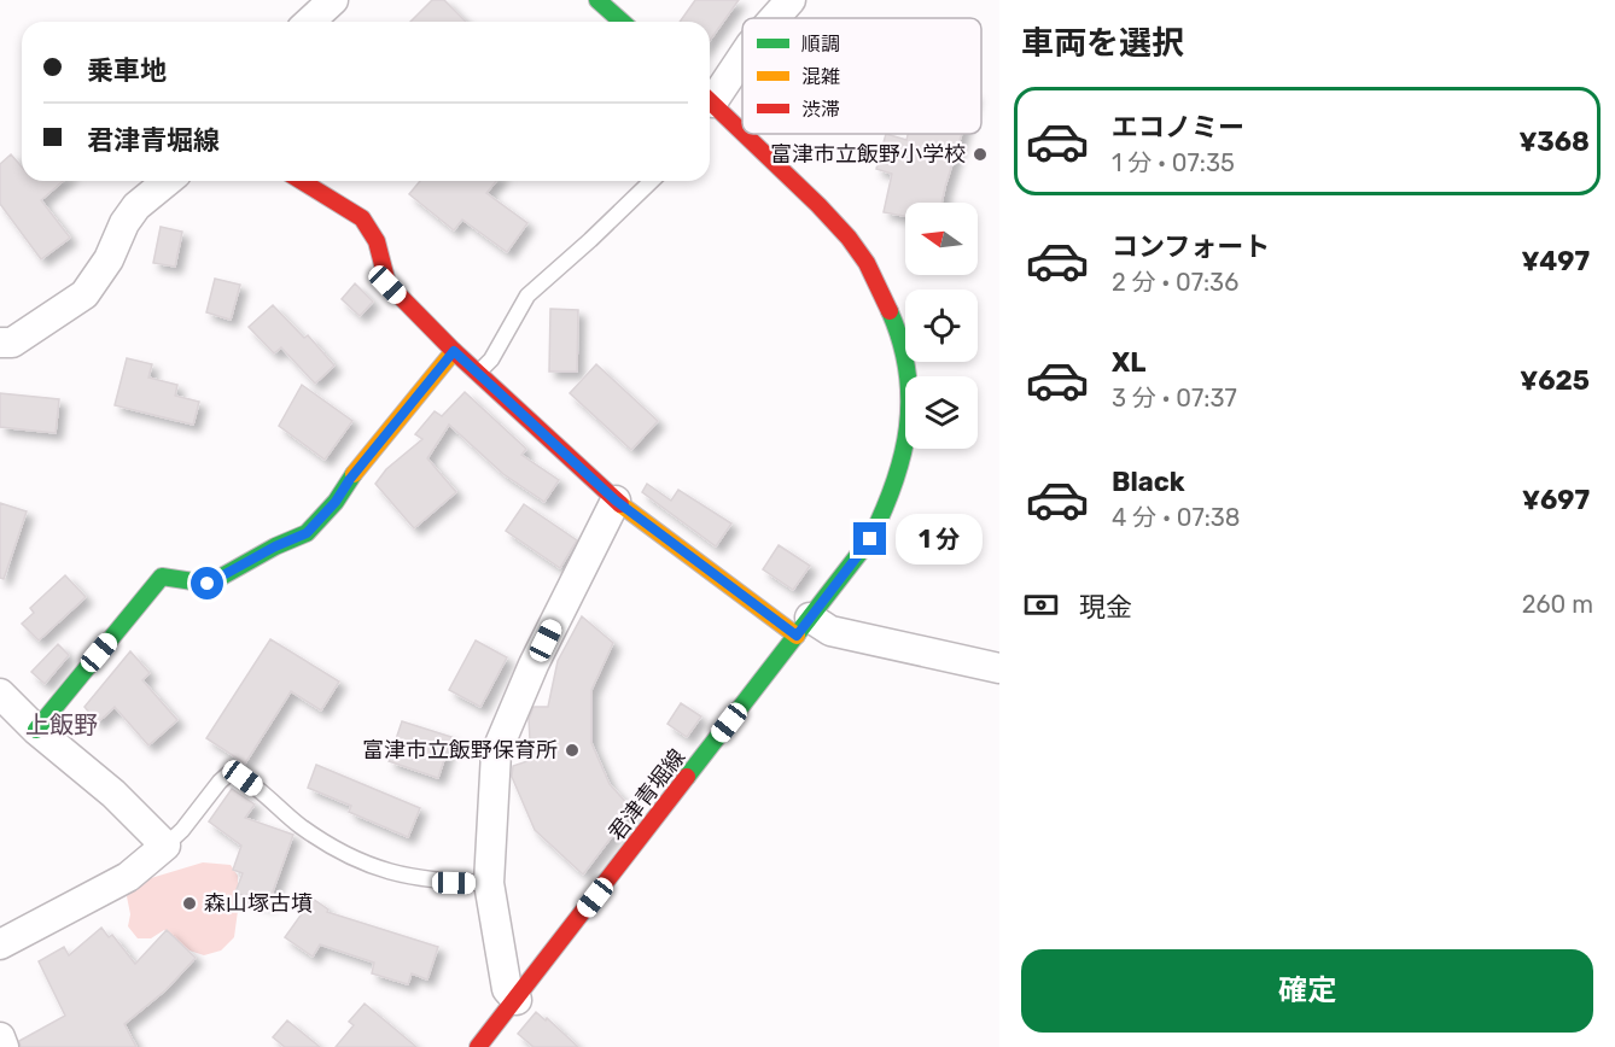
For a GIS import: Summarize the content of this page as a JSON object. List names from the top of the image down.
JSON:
{
  "streets": {
    "street": ["君津青堀線"]
  },
  "districts": ["上飯野"],
  "places": ["富津市立飯野小学校", "富津市立飯野保育所", "森山塚古墳"],
  "legend": ["順調", "混雑", "渋滞"],
  "north": "left",
  "page": {
    "heading": "車両を選択",
    "banner": ["乗車地", "君津青堀線"],
    "list": [
      {
        "name": "エコノミー",
        "note": "1 分 · 07:35",
        "value": "¥368"
      },
      {
        "name": "コンフォート",
        "note": "2 分 · 07:36",
        "value": "¥497"
      },
      {
        "name": "XL",
        "note": "3 分 · 07:37",
        "value": "¥625"
      },
      {
        "name": "Black",
        "note": "4 分 · 07:38",
        "value": "¥697"
      }
    ],
    "bubble": "1 分",
    "pay": ["現金", "260 m"],
    "buttons": "確定"
  }
}
